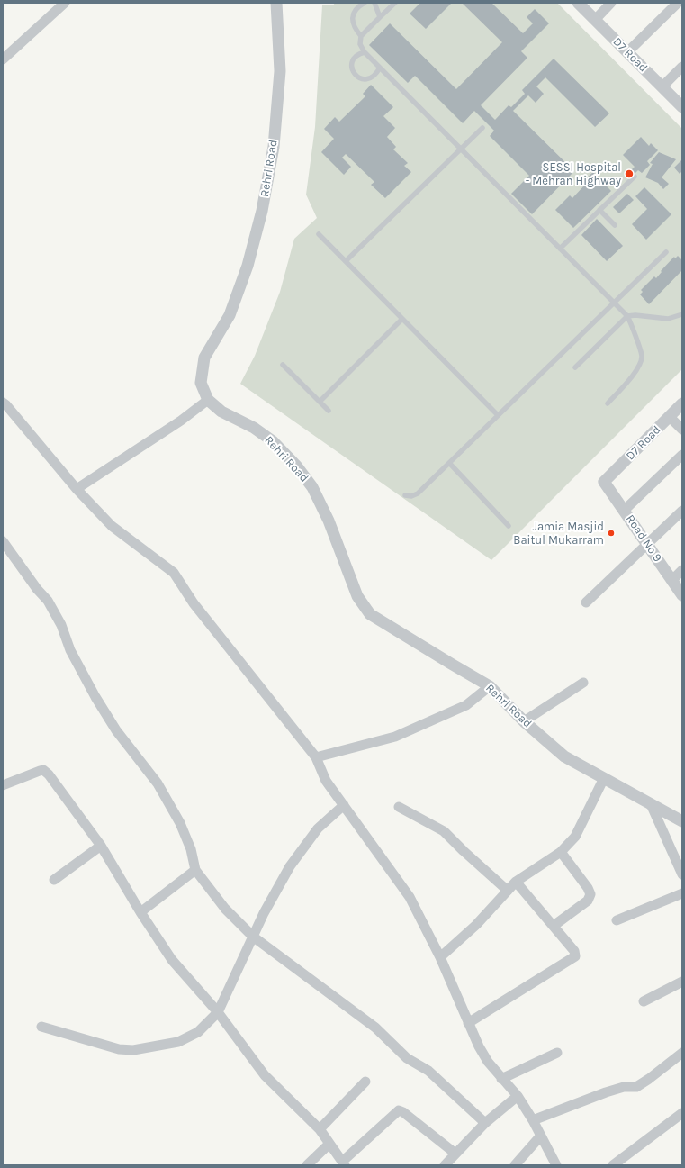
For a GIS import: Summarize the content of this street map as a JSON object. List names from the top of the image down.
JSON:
{
  "streets": {
    "street": ["D7 Road", "Rehri Road", "Road No 9"]
  },
  "crossings": [
    ["D7 Road", "Road No 9"]
  ],
  "places": ["SESSI Hospital - Mehran Highway", "Jamia Masjid Baitul Mukarram"]
}
